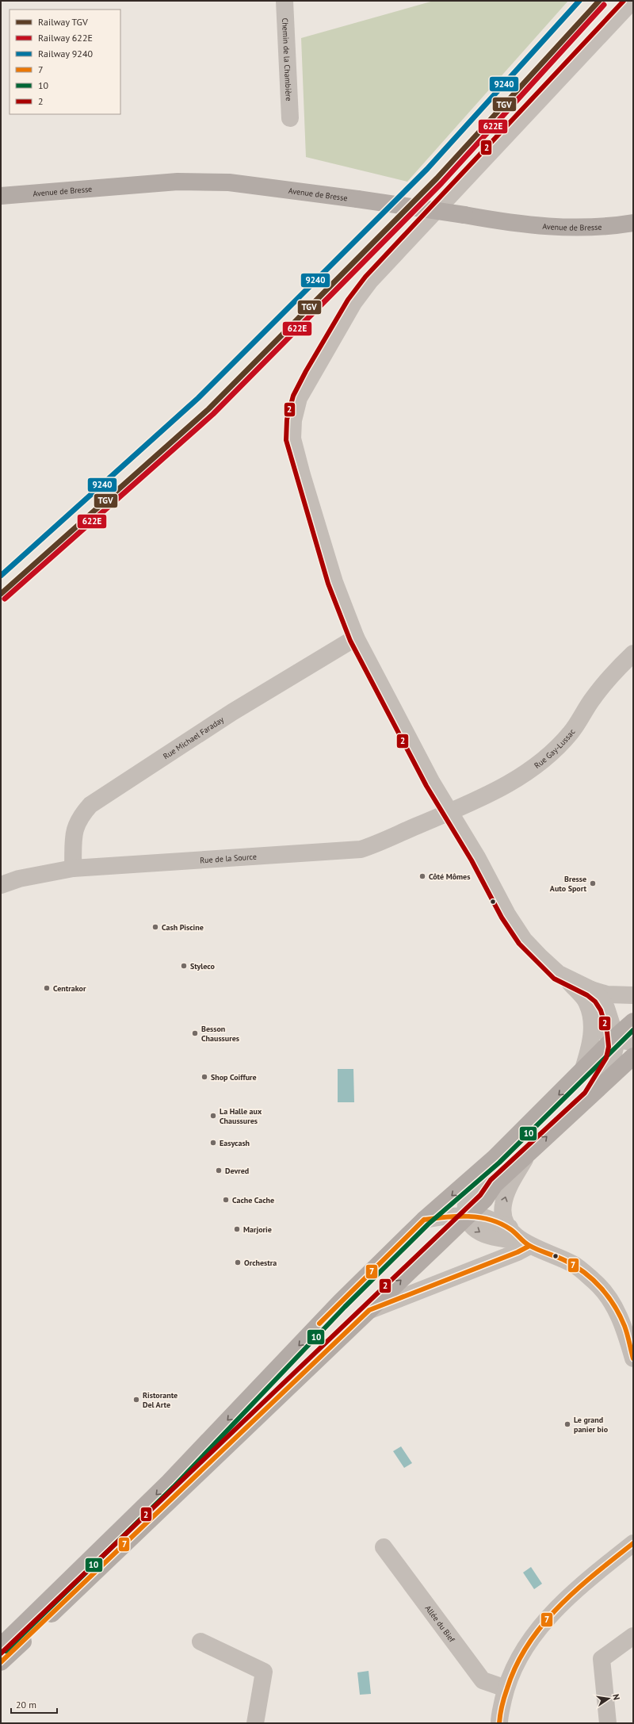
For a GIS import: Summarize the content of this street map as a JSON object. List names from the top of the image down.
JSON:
{
  "streets": {
    "main road": ["Avenue de Bresse"],
    "street": [
      "Chemin de la Chambière",
      "Rue Michael Faraday",
      "Rue Gay-Lussac",
      "Rue de la Source",
      "Allée du Bief"
    ]
  },
  "crossings": [
    ["Rue Michael Faraday", "Rue de la Source"],
    ["Rue Gay-Lussac", "Rue de la Source"]
  ],
  "places": [
    "Côté Mômes",
    "Bresse Auto Sport",
    "Cash Piscine",
    "Styleco",
    "Centrakor",
    "Besson Chaussures",
    "Shop Coiffure",
    "La Halle aux Chaussures",
    "Easycash",
    "Devred",
    "Cache Cache",
    "Marjorie",
    "Orchestra",
    "Ristorante Del Arte",
    "Le grand panier bio"
  ],
  "lines": [
    "rail line TGV",
    "rail line 9240",
    "transit line 2",
    "rail line 622E",
    "transit line 10",
    "transit line 7"
  ],
  "legend": [
    "Railway TGV",
    "Railway 622E",
    "Railway 9240",
    "7",
    "10",
    "2"
  ],
  "scale_bar": "20 m",
  "north": "right"
}
